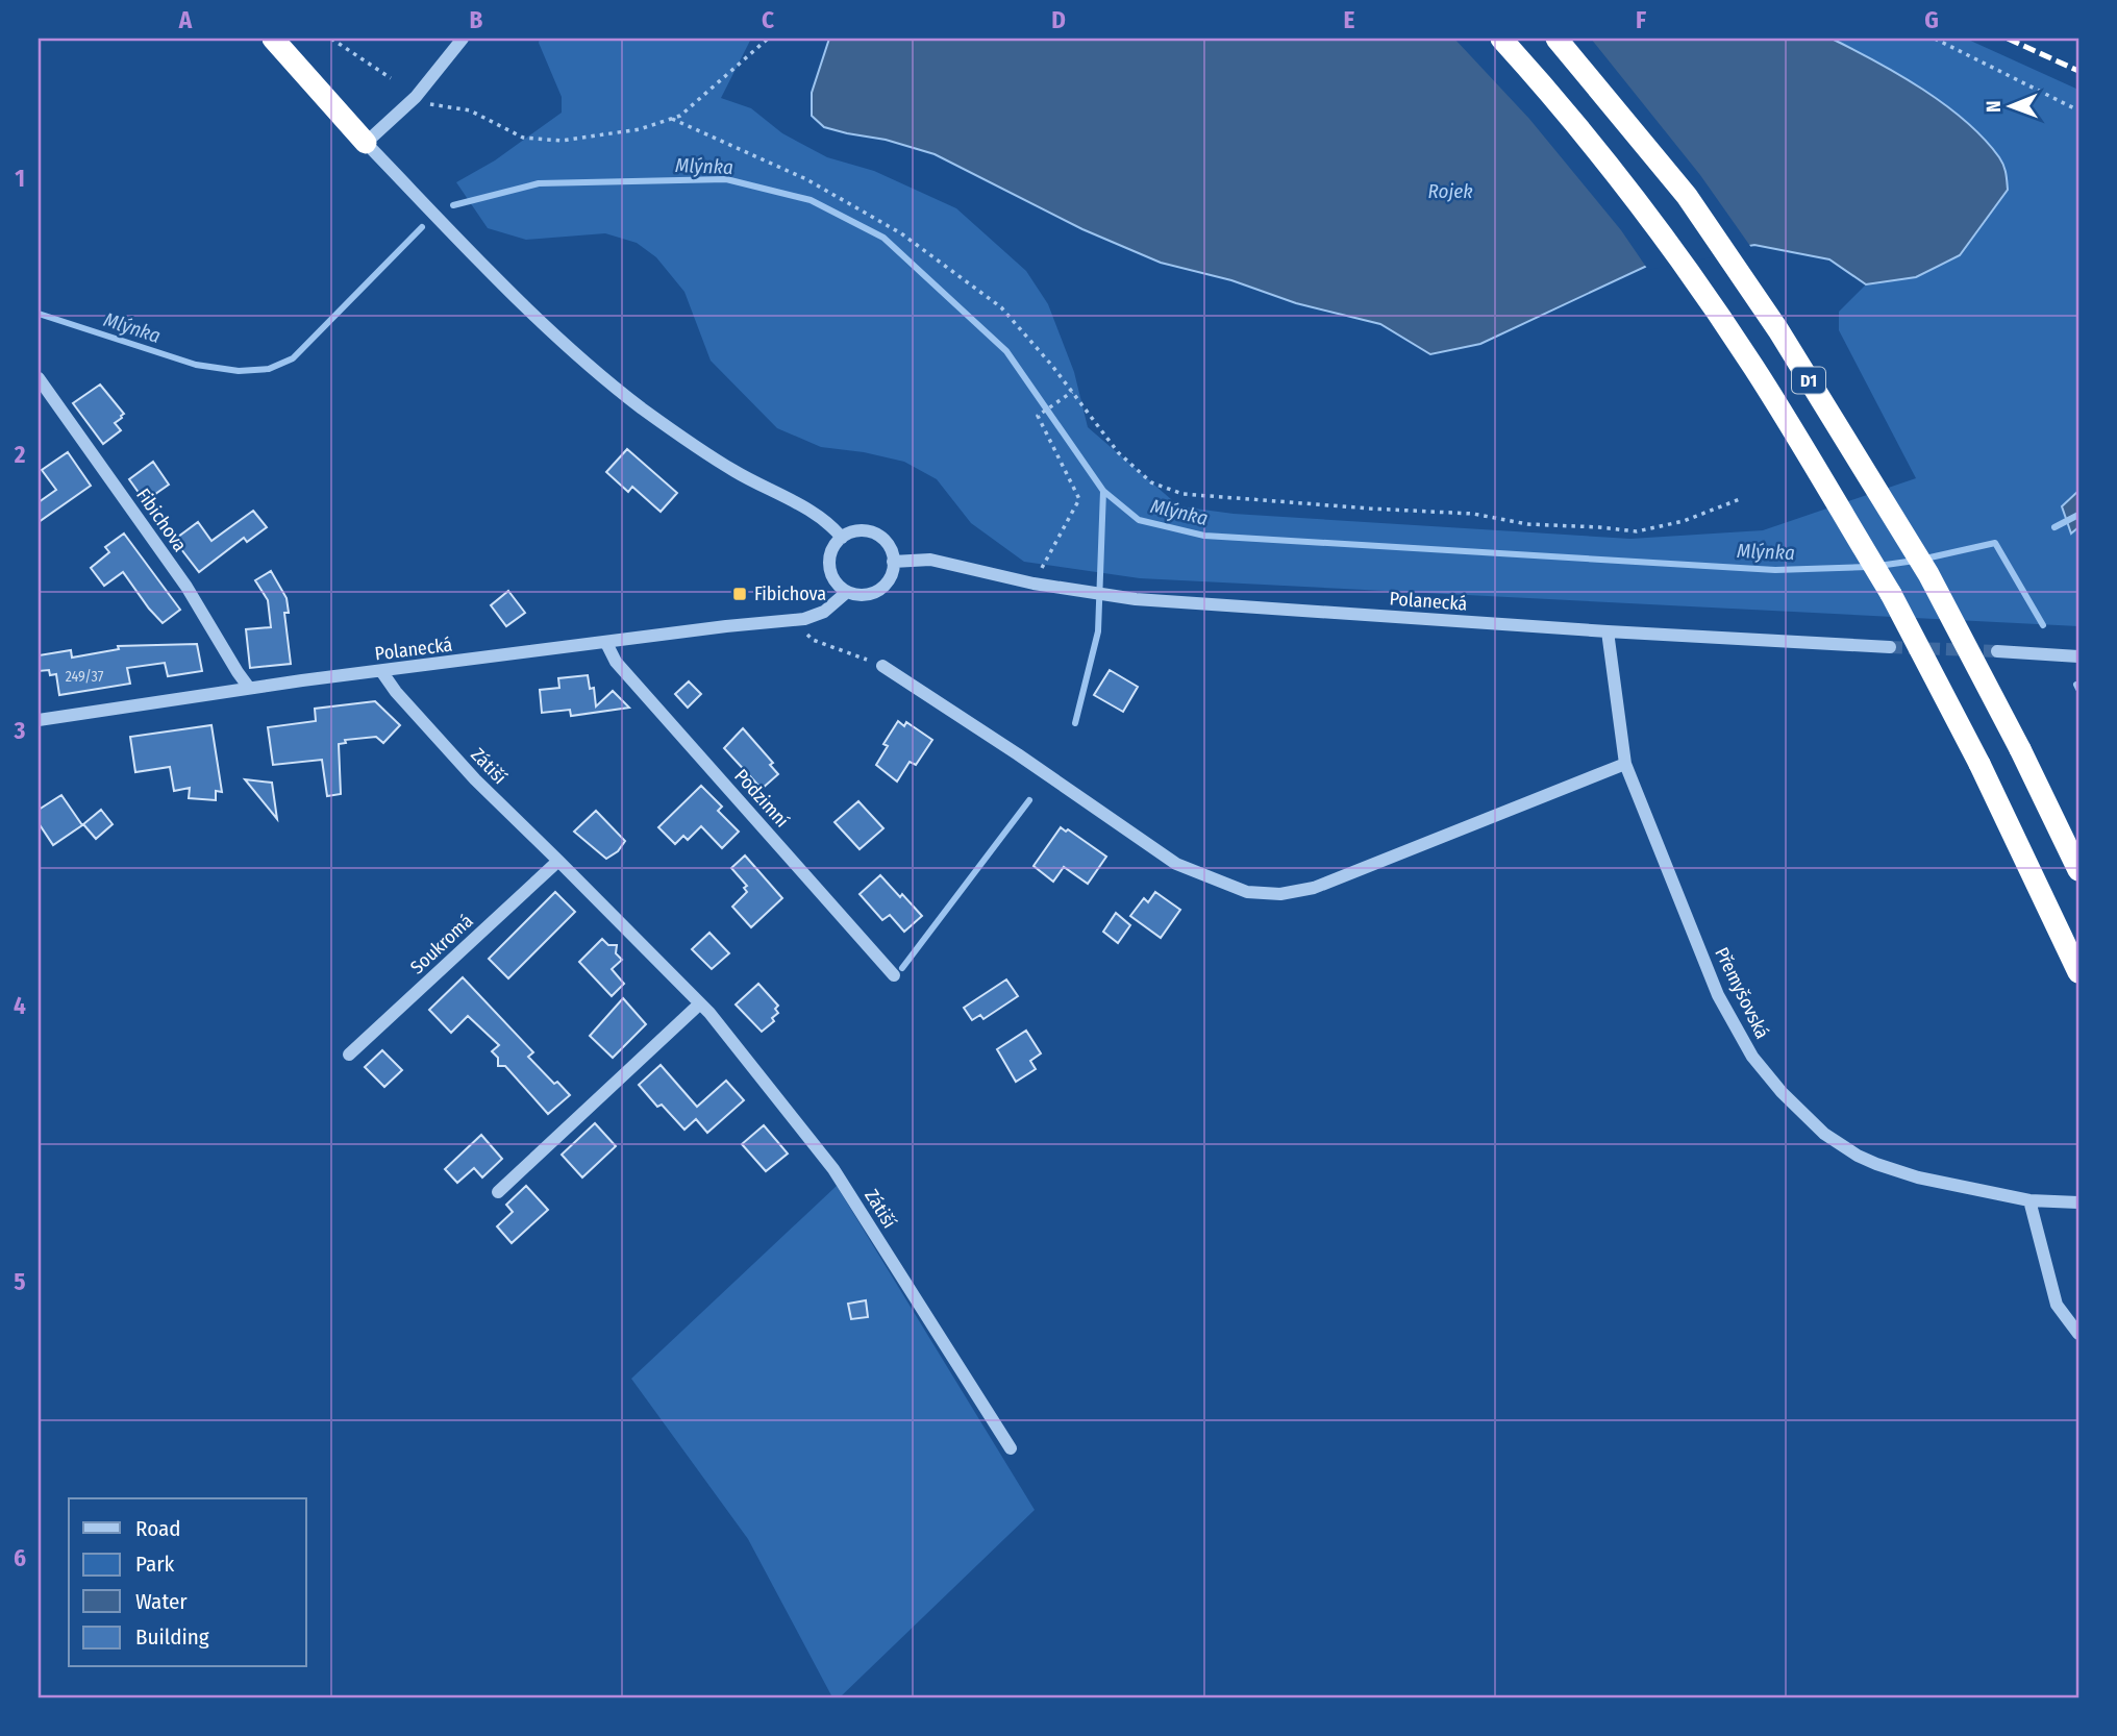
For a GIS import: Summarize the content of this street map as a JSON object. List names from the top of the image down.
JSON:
{
  "streets": {
    "highway": ["D1"],
    "street": [
      "Fibichova",
      "Polanecká",
      "Zátiší",
      "Podzimní",
      "Soukromá",
      "Přemyšovská"
    ]
  },
  "crossings": [
    ["Fibichova", "Polanecká"],
    ["Polanecká", "Zátiší"],
    ["Polanecká", "Podzimní"],
    ["Polanecká", "Přemyšovská"],
    ["Zátiší", "Soukromá"]
  ],
  "water": ["Mlýnka", "Rojek"],
  "places": {
    "transit": ["Fibichova"]
  },
  "house_numbers": ["249/37"],
  "legend": [
    "Road",
    "Park",
    "Water",
    "Building"
  ],
  "north": "left",
  "grid": {
    "columns": [
      "A",
      "B",
      "C",
      "D",
      "E",
      "F",
      "G"
    ],
    "rows": [
      "1",
      "2",
      "3",
      "4",
      "5",
      "6"
    ]
  }
}
